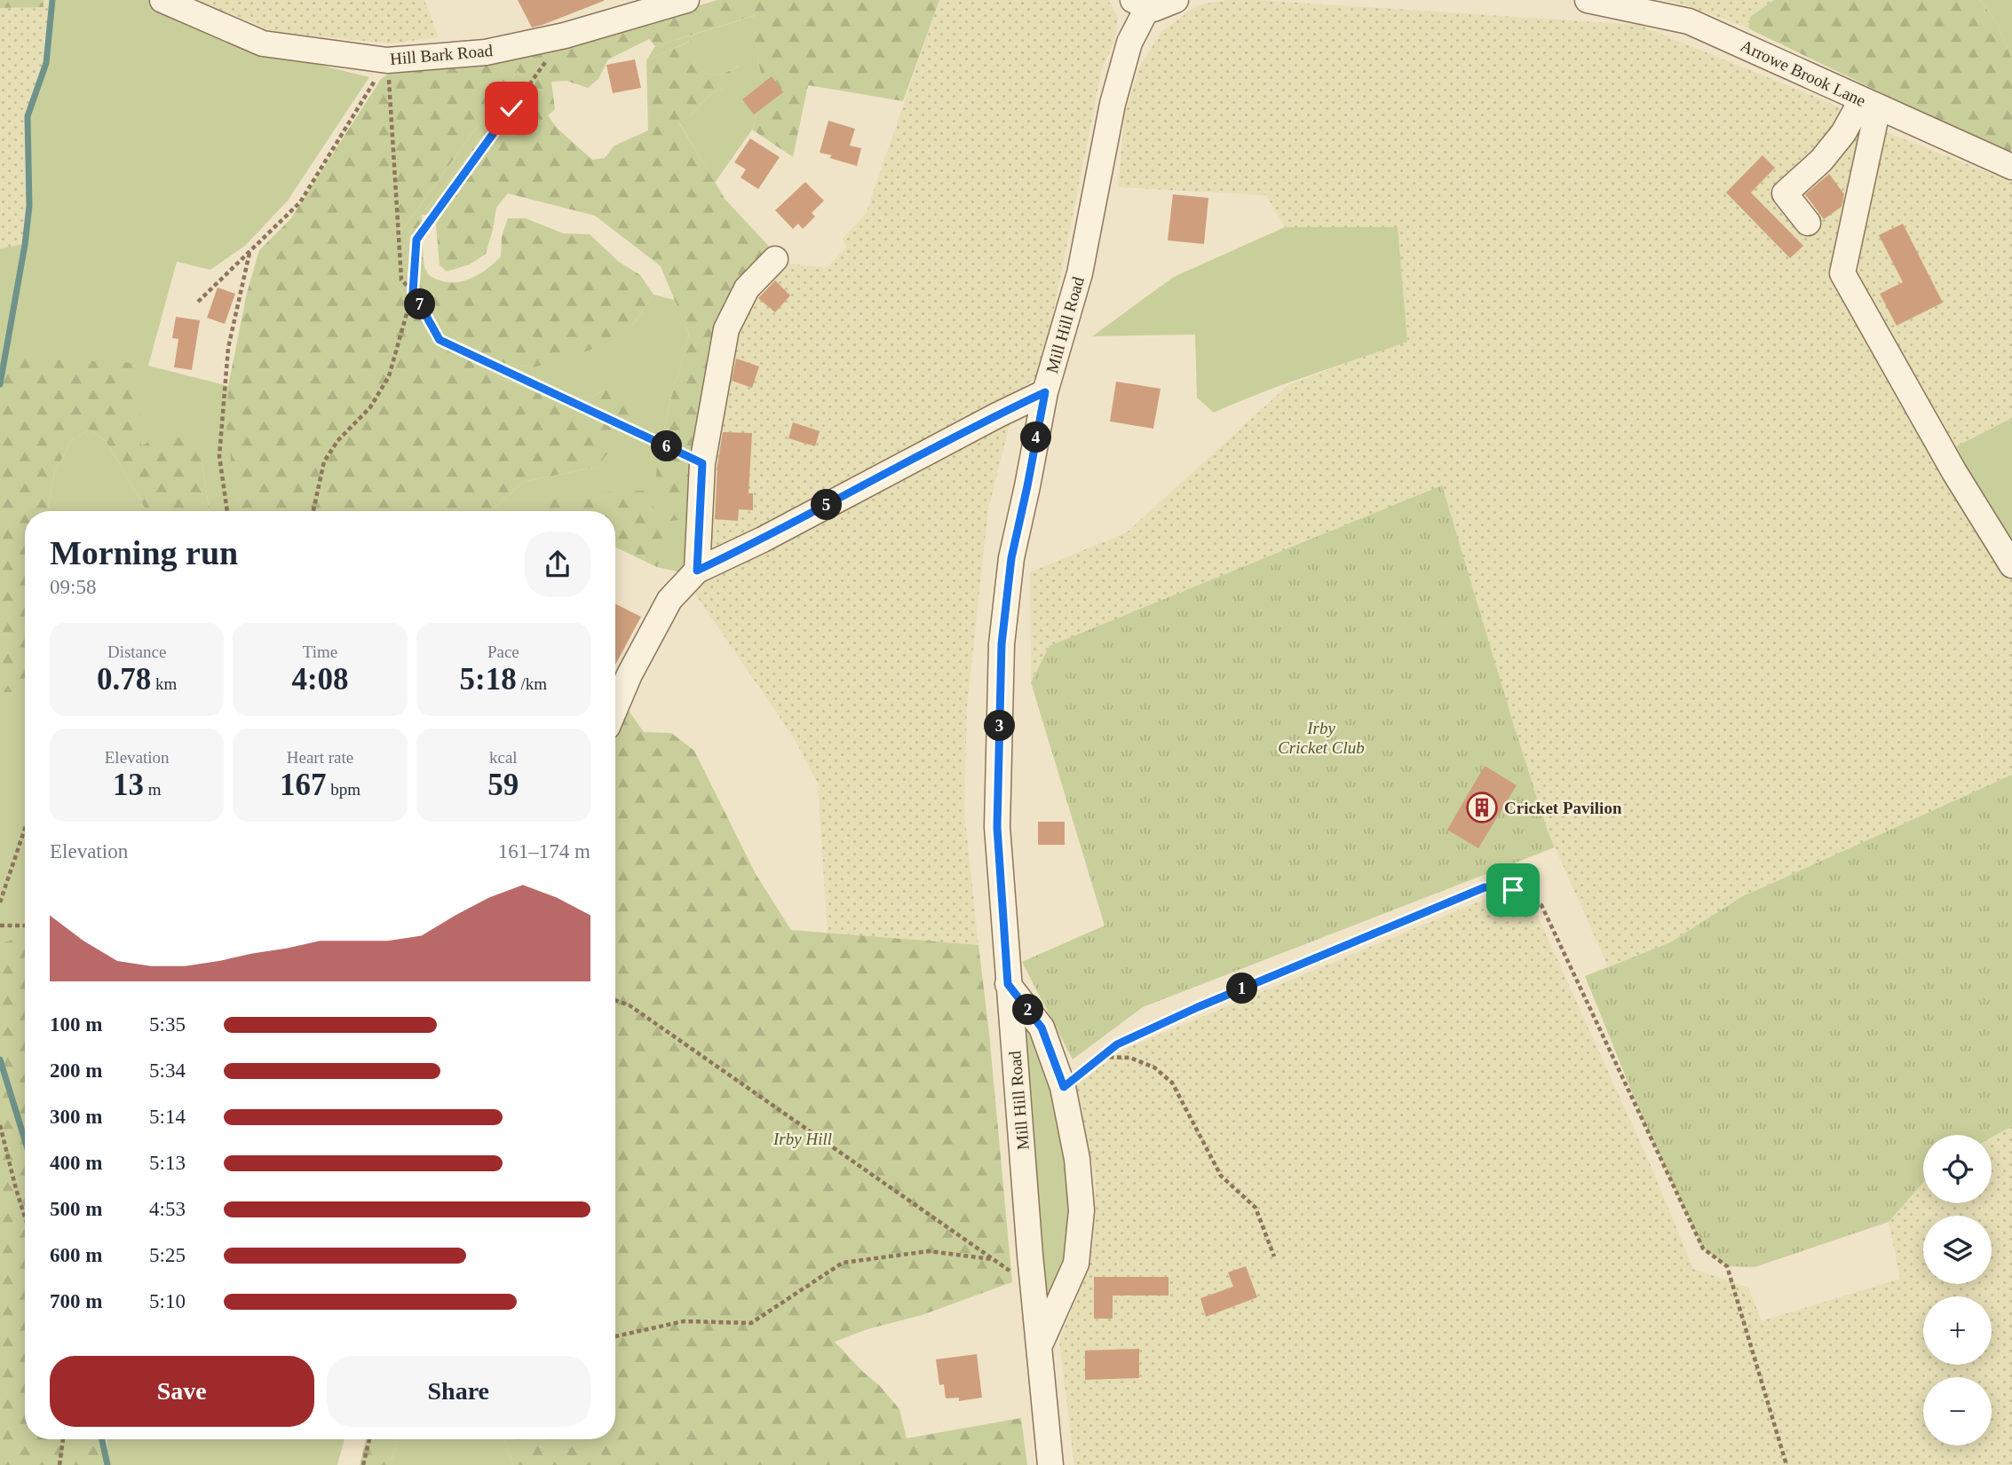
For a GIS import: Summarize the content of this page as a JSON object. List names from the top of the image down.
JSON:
{
  "streets": {
    "street": ["Hill Bark Road", "Arrowe Brook Lane", "Mill Hill Road"]
  },
  "parks": ["Irby Cricket Club", "Irby Hill"],
  "places": {
    "building": ["Cricket Pavilion"]
  },
  "page": {
    "pins": [
      "7",
      "4",
      "6",
      "5",
      "3",
      "1",
      "2"
    ],
    "heading": ["Morning run", "09:58"],
    "stats": [
      ["Distance", "0.78 km"],
      ["Time", "4:08"],
      ["Pace", "5:18 /km"],
      ["Elevation", "13 m"],
      ["Heart rate", "167 bpm"],
      ["kcal", "59"]
    ],
    "chart": ["Elevation", "161–174 m"],
    "list": [
      {
        "name": "100 m",
        "note": "5:35"
      },
      {
        "name": "200 m",
        "note": "5:34"
      },
      {
        "name": "300 m",
        "note": "5:14"
      },
      {
        "name": "400 m",
        "note": "5:13"
      },
      {
        "name": "500 m",
        "note": "4:53"
      },
      {
        "name": "600 m",
        "note": "5:25"
      },
      {
        "name": "700 m",
        "note": "5:10"
      }
    ],
    "map_buttons": ["+", "−"],
    "buttons": ["Save", "Share"]
  }
}
